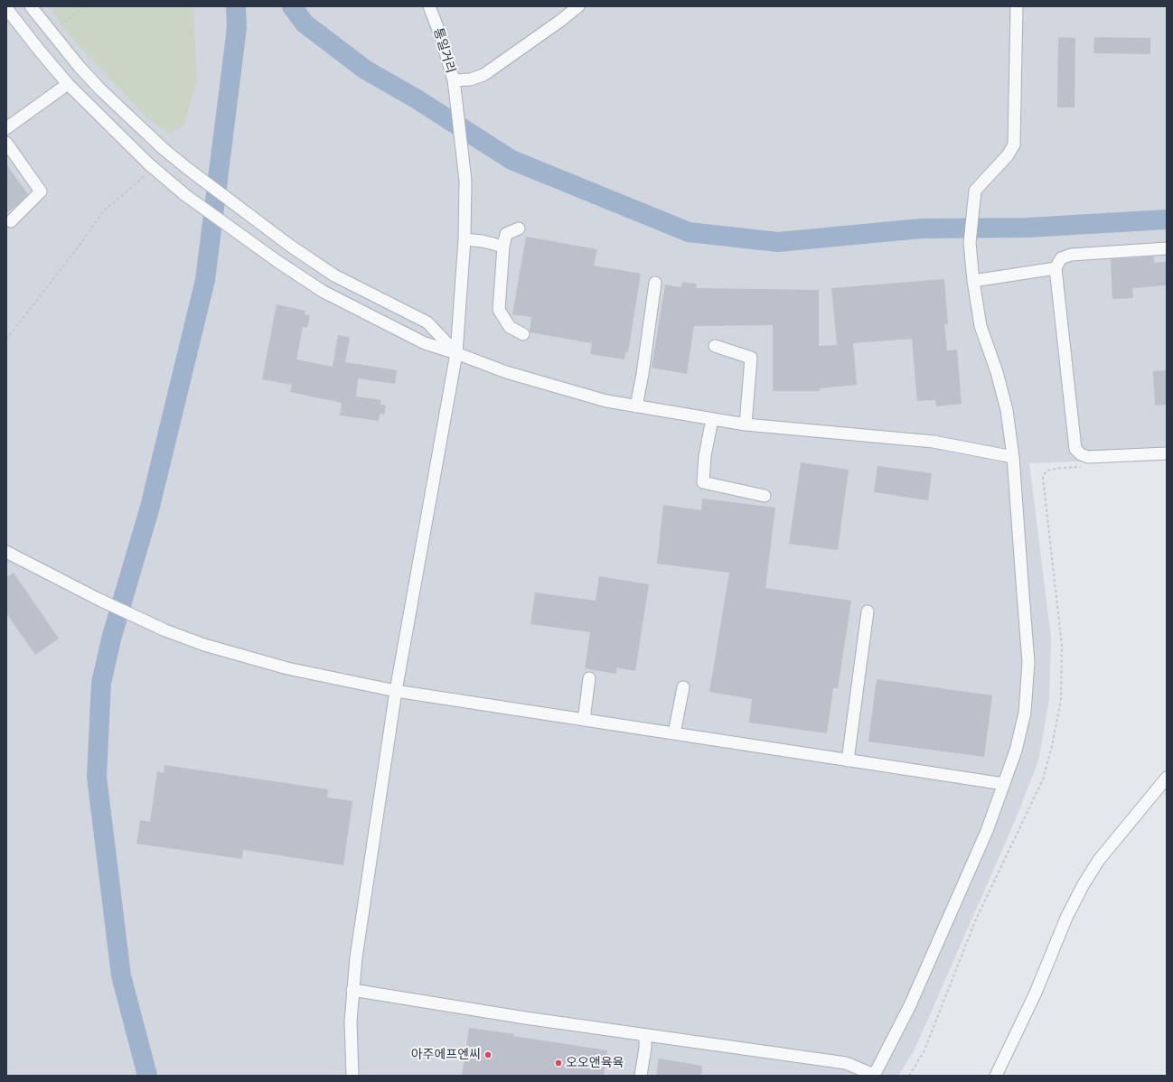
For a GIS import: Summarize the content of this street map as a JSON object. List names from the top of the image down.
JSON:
{
  "streets": {
    "street": ["통일거리"]
  },
  "places": ["아주에프엔씨", "오오앤육육"]
}
